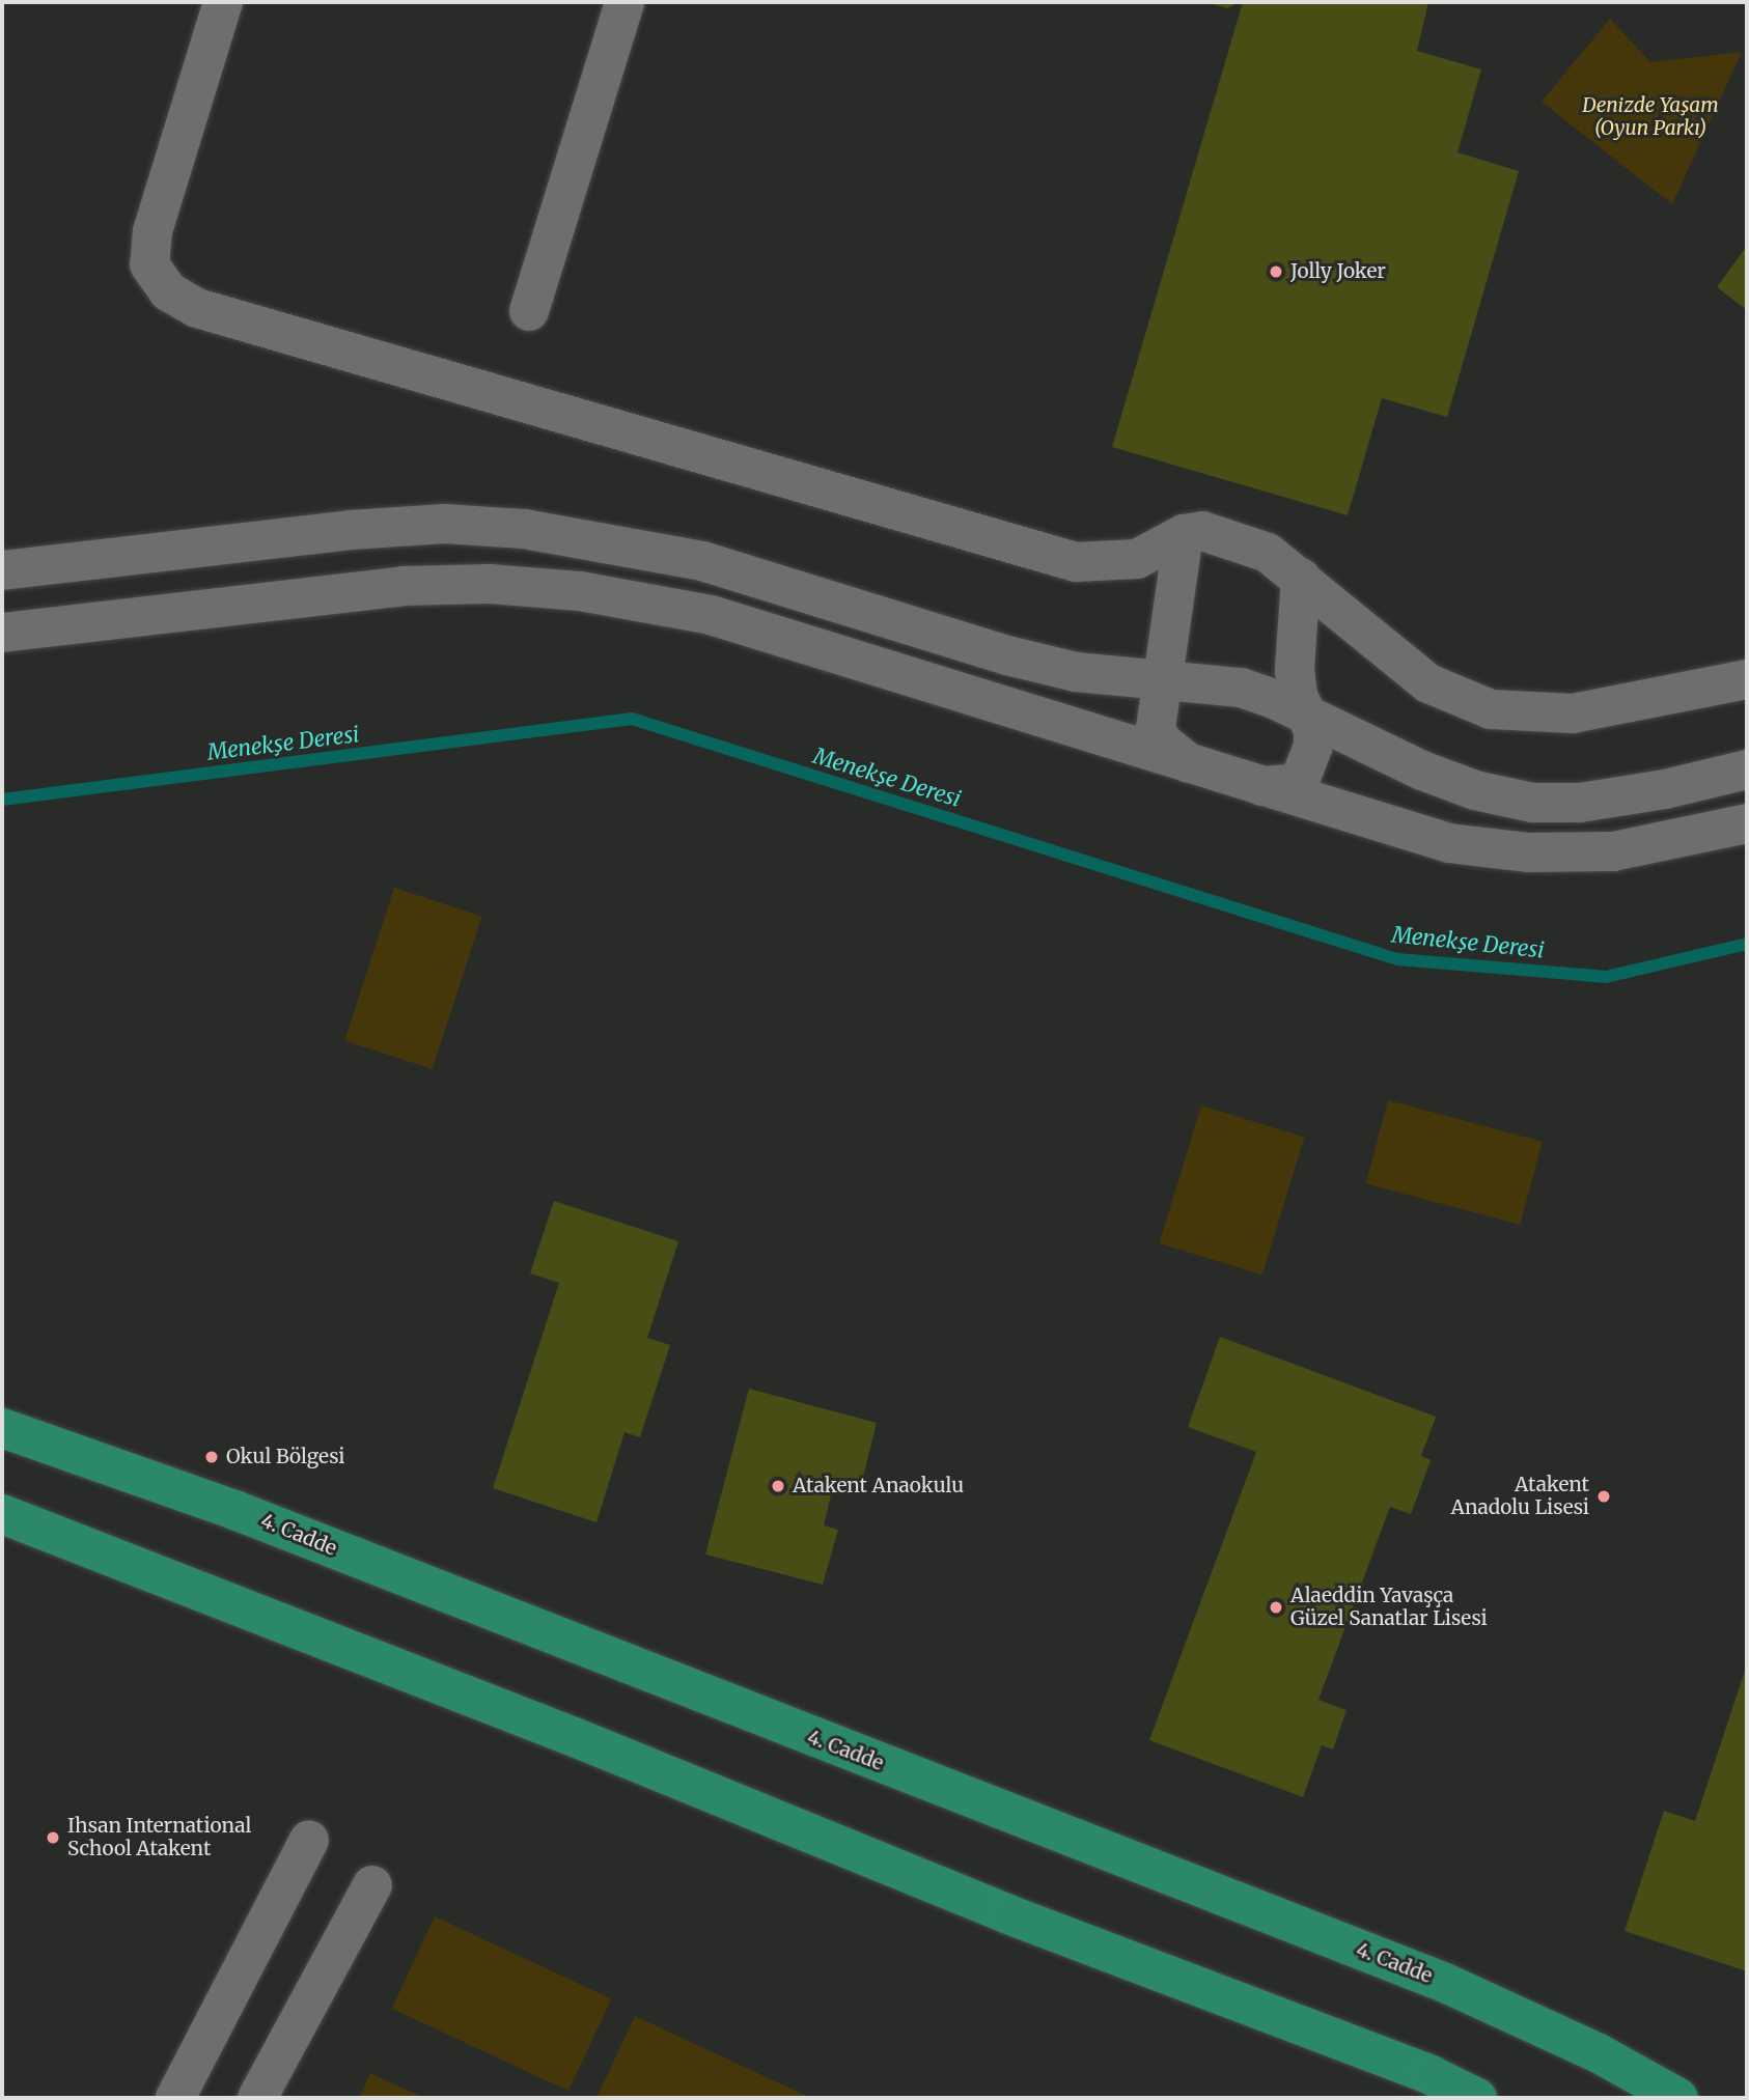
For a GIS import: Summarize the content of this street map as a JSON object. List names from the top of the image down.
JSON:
{
  "streets": {
    "main road": ["4. Cadde"]
  },
  "water": ["Menekşe Deresi"],
  "parks": ["Denizde Yaşam (Oyun Parkı)"],
  "places": [
    "Jolly Joker",
    "Okul Bölgesi",
    "Atakent Anaokulu",
    "Atakent Anadolu Lisesi",
    "Alaeddin Yavaşça Güzel Sanatlar Lisesi",
    "Ihsan International School Atakent"
  ]
}
